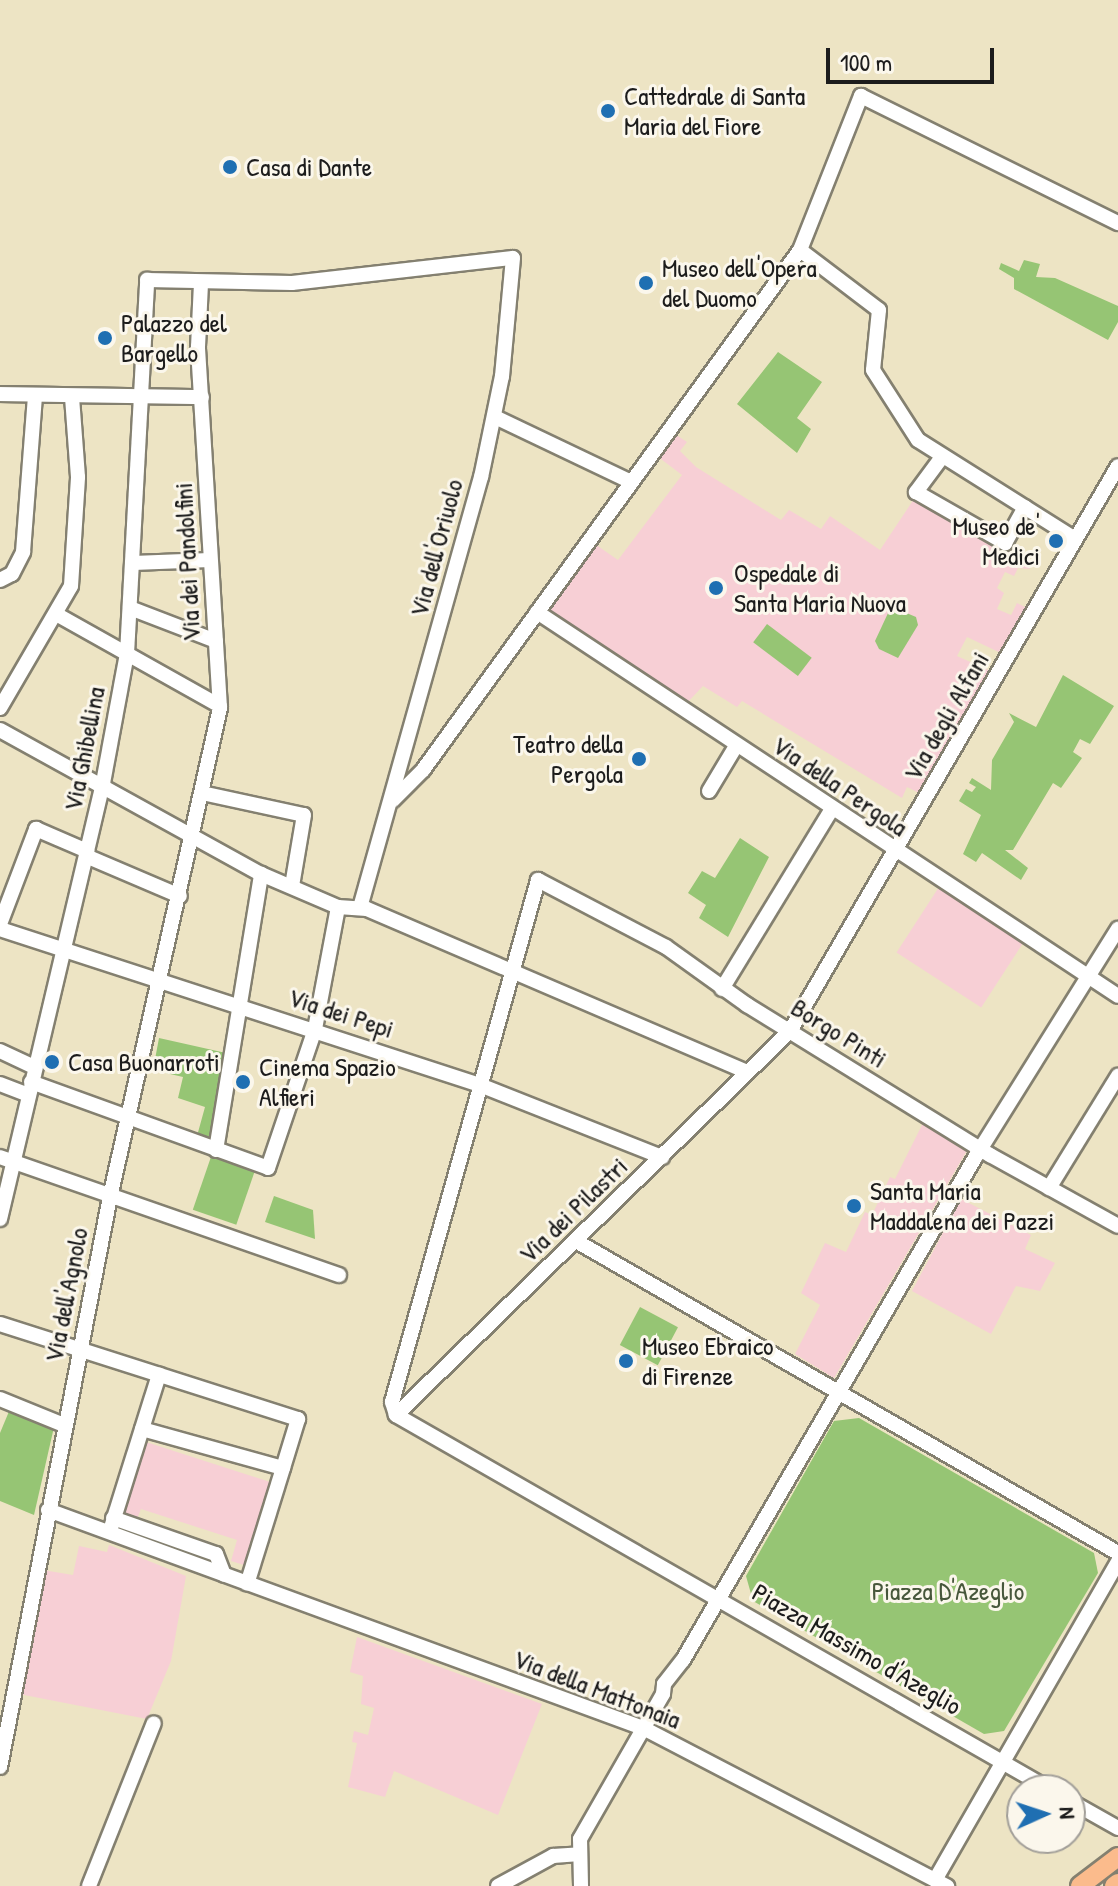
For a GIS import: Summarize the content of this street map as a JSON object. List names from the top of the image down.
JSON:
{
  "streets": {
    "street": [
      "Via dell'Oriuolo",
      "Via dei Pandolfini",
      "Via degli Alfani",
      "Via Ghibellina",
      "Via della Pergola",
      "Via dei Pepi",
      "Borgo Pinti",
      "Via dei Pilastri",
      "Via dell'Agnolo",
      "Piazza Massimo d'Azeglio",
      "Via della Mattonaia"
    ]
  },
  "crossings": [
    ["Via dell'Oriuolo", "Via dei Pandolfini"],
    ["Via dell'Oriuolo", "Via Ghibellina"],
    ["Via dei Pandolfini", "Via Ghibellina"],
    ["Via dei Pandolfini", "Via dell'Agnolo"],
    ["Via degli Alfani", "Via della Pergola"],
    ["Via degli Alfani", "Borgo Pinti"],
    ["Via degli Alfani", "Via dei Pilastri"],
    ["Via Ghibellina", "Via dei Pepi"],
    ["Via della Pergola", "Piazza Massimo d'Azeglio"],
    ["Via dei Pepi", "Via dei Pilastri"],
    ["Via dei Pepi", "Via dell'Agnolo"],
    ["Borgo Pinti", "Via dei Pilastri"],
    ["Borgo Pinti", "Piazza Massimo d'Azeglio"],
    ["Via dell'Agnolo", "Via della Mattonaia"]
  ],
  "parks": ["Piazza D'Azeglio"],
  "places": [
    "Cattedrale di Santa Maria del Fiore",
    "Casa di Dante",
    "Museo dell'Opera del Duomo",
    "Palazzo del Bargello",
    "Museo de' Medici",
    "Ospedale di Santa Maria Nuova",
    "Teatro della Pergola",
    "Casa Buonarroti",
    "Cinema Spazio Alfieri",
    "Santa Maria Maddalena dei Pazzi",
    "Museo Ebraico di Firenze"
  ],
  "scale_bar": "100 m",
  "north": "right"
}
